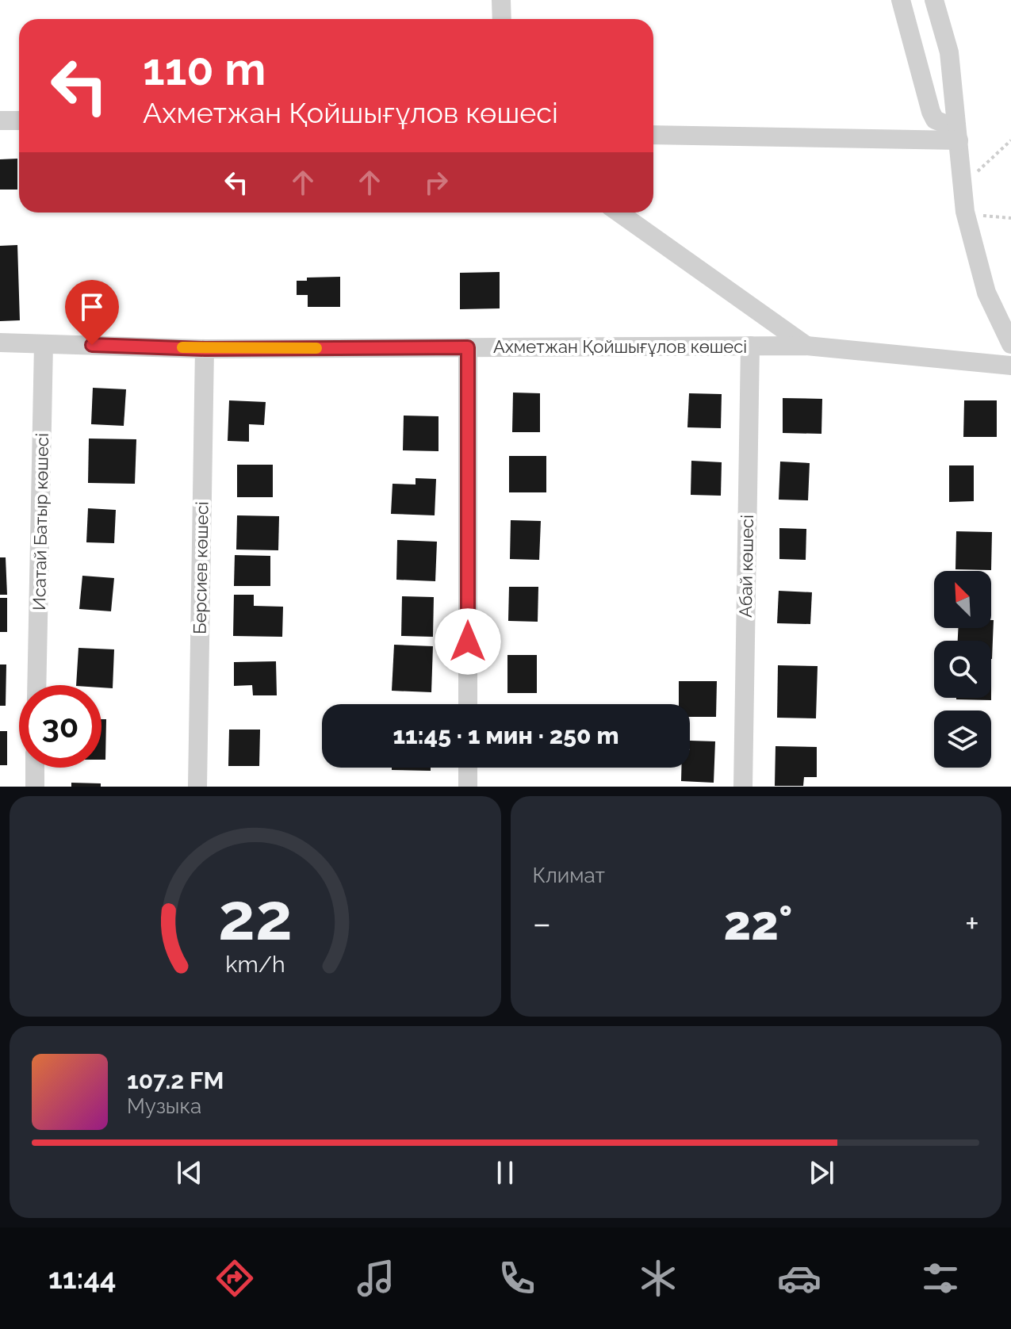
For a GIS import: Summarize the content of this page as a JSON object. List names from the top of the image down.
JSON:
{
  "streets": {
    "street": [
      "Ахметжан Қойшығұлов көшесі",
      "Исатай Батыр көшесі",
      "Абай көшесі",
      "Берсиев көшесі"
    ]
  },
  "crossings": [
    ["Ахметжан Қойшығұлов көшесі", "Исатай Батыр көшесі"],
    ["Ахметжан Қойшығұлов көшесі", "Абай көшесі"],
    ["Ахметжан Қойшығұлов көшесі", "Берсиев көшесі"]
  ],
  "north": "top left",
  "page": {
    "turn": ["110 m", "Ахметжан Қойшығұлов көшесі"],
    "limit": "30",
    "trip": "11:45 · 1 мин · 250 m",
    "tile": "Климат",
    "heat": ["−", "22°", "+"],
    "song": ["107.2 FM", "Музыка"],
    "tabs": "11:44",
    "gauge": ["22", "km/h"]
  }
}
